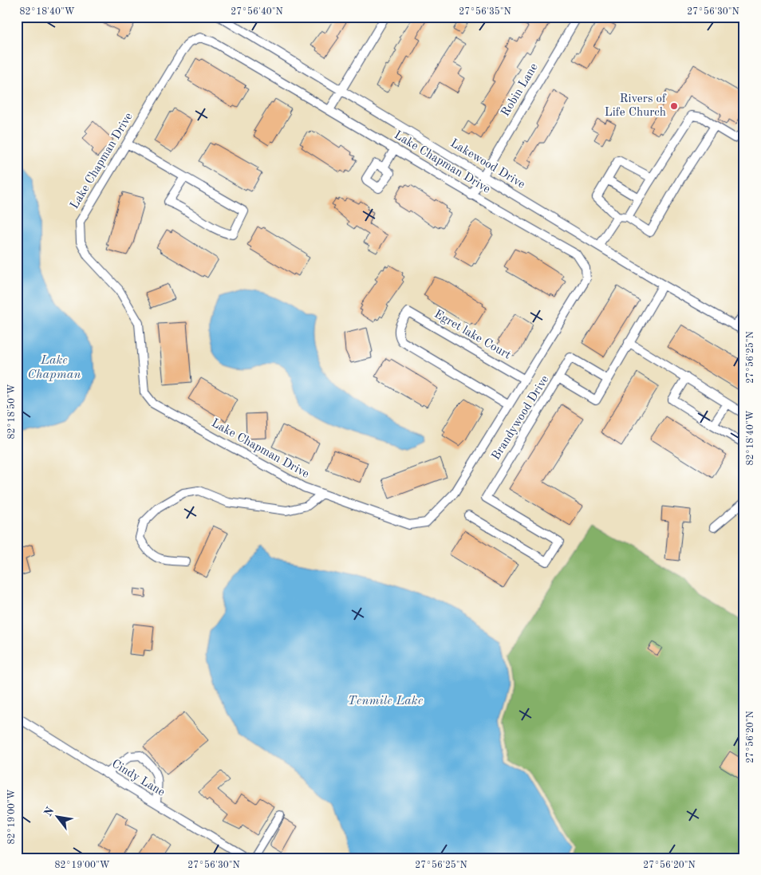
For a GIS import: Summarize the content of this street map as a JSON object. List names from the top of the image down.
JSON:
{
  "streets": {
    "street": [
      "Robin Lane",
      "Lake Chapman Drive",
      "Lakewood Drive",
      "Egret lake Court",
      "Brandywood Drive",
      "Cindy Lane"
    ]
  },
  "crossings": [
    ["Robin Lane", "Lake Chapman Drive"],
    ["Robin Lane", "Lakewood Drive"],
    ["Lake Chapman Drive", "Egret lake Court"],
    ["Lakewood Drive", "Brandywood Drive"]
  ],
  "water": ["Lake Chapman", "Tenmile Lake"],
  "places": ["Rivers of Life Church"],
  "north": "top left",
  "coordinates": [
    "82°18'40\"W",
    "27°56'40\"N",
    "27°56'35\"N",
    "27°56'30\"N",
    "27°56'25\"N",
    "82°18'50\"W",
    "27°56'20\"N",
    "82°19'00\"W"
  ]
}
